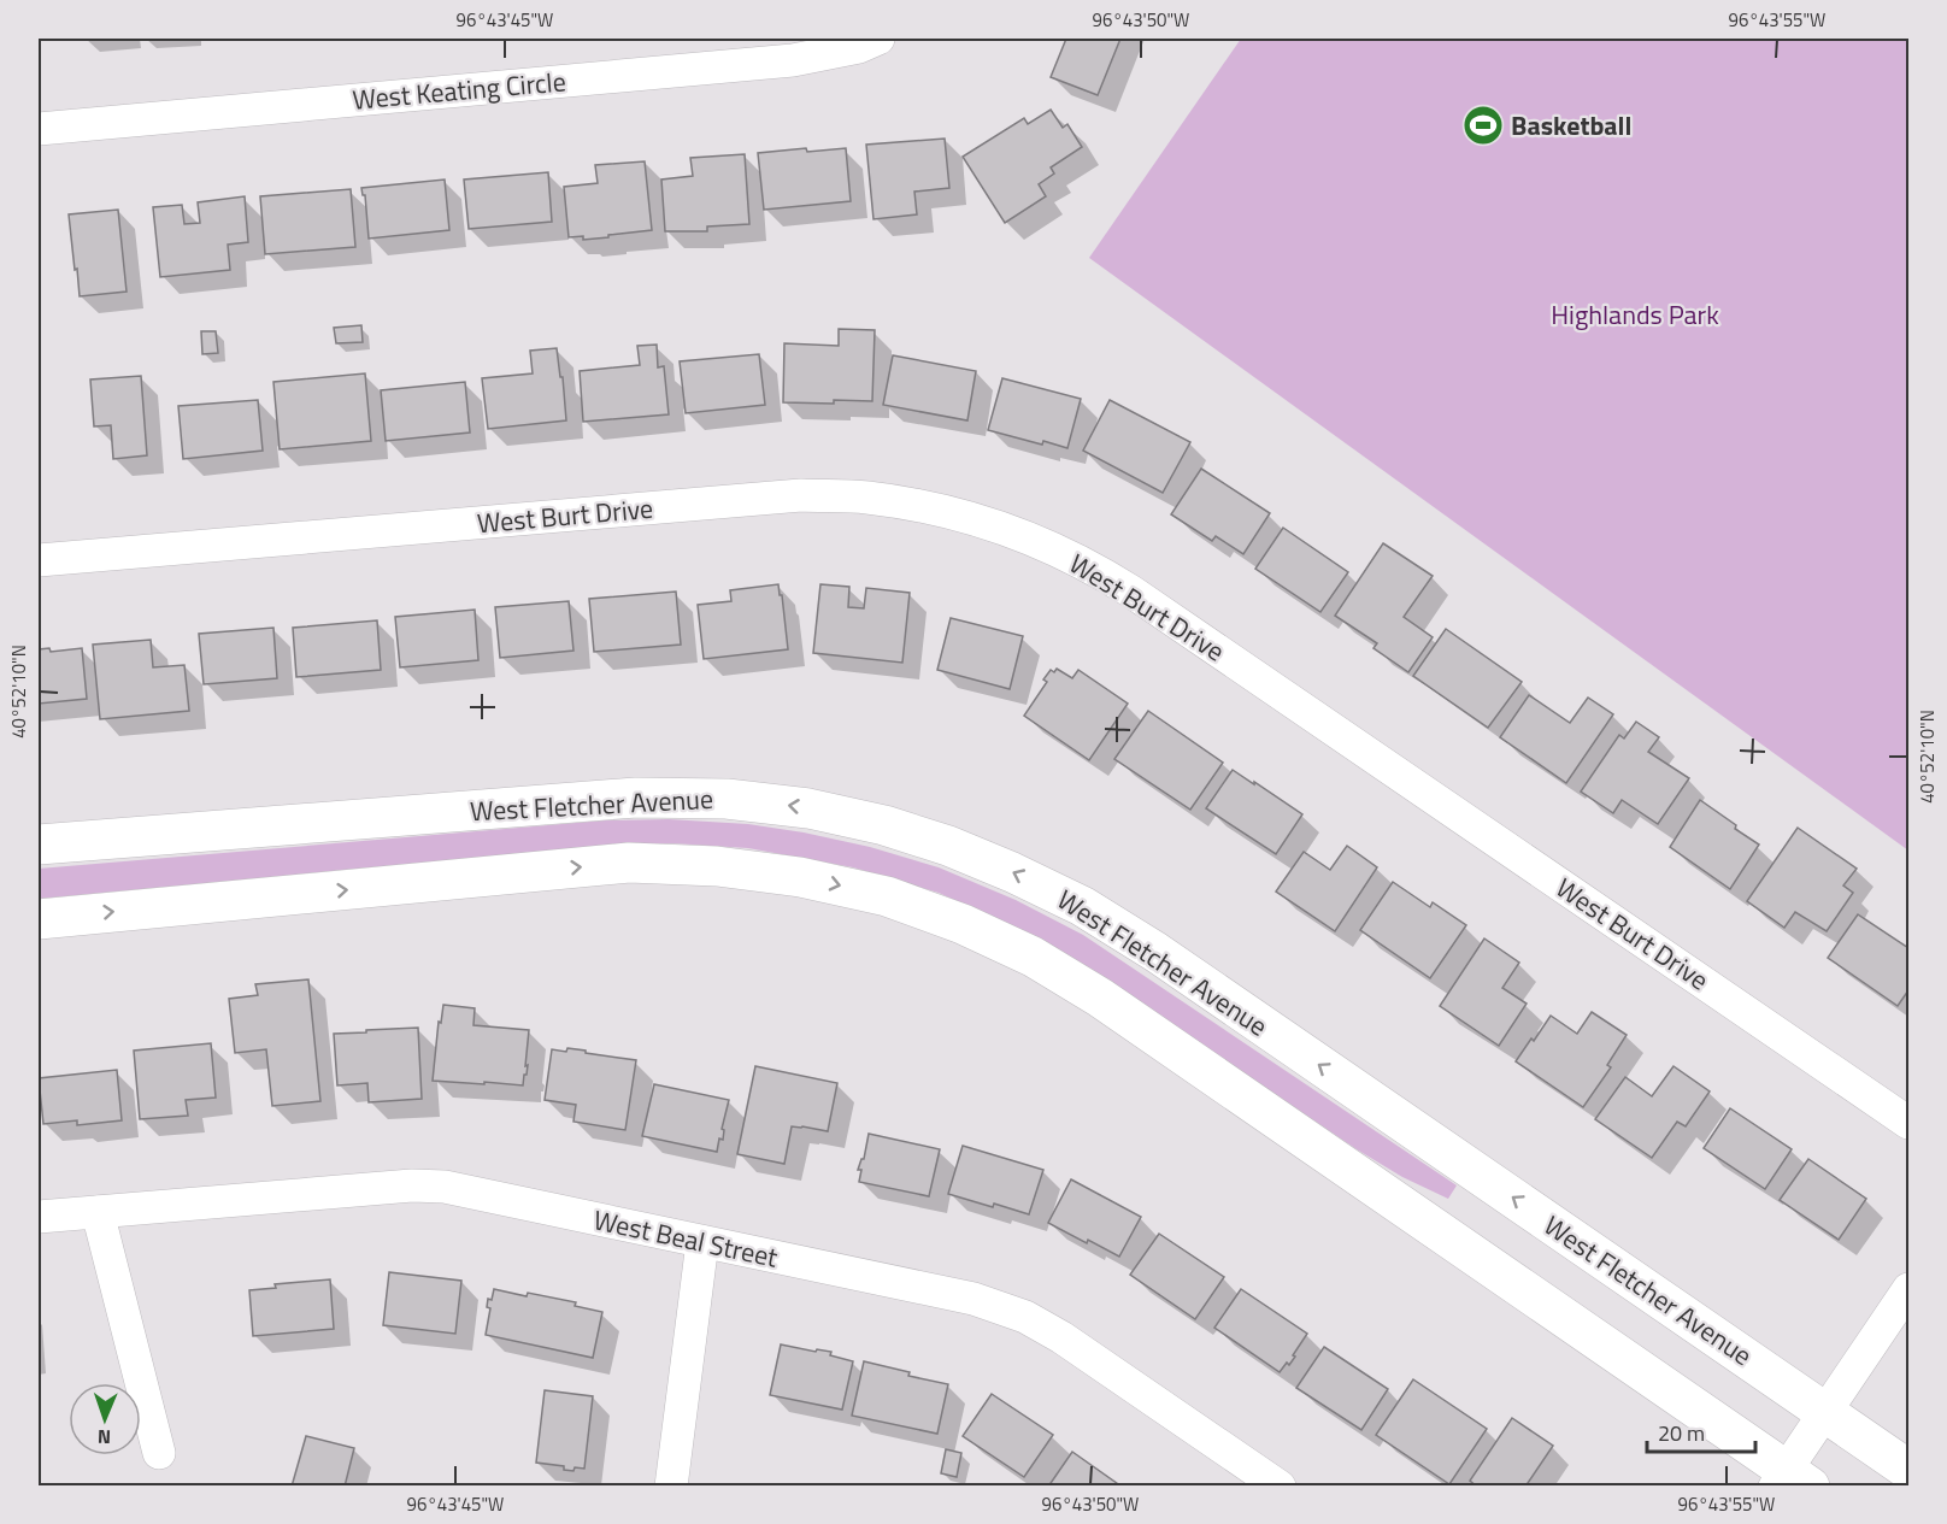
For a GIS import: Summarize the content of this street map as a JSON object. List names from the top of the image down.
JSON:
{
  "streets": {
    "main road": ["West Fletcher Avenue"],
    "street": ["West Keating Circle", "West Burt Drive", "West Beal Street"]
  },
  "parks": ["Highlands Park"],
  "places": {
    "sports": ["Basketball"]
  },
  "scale_bar": "20 m",
  "north": "bottom",
  "coordinates": [
    "96°43'45\"W",
    "96°43'50\"W",
    "96°43'55\"W",
    "40°52'10\"N"
  ]
}
